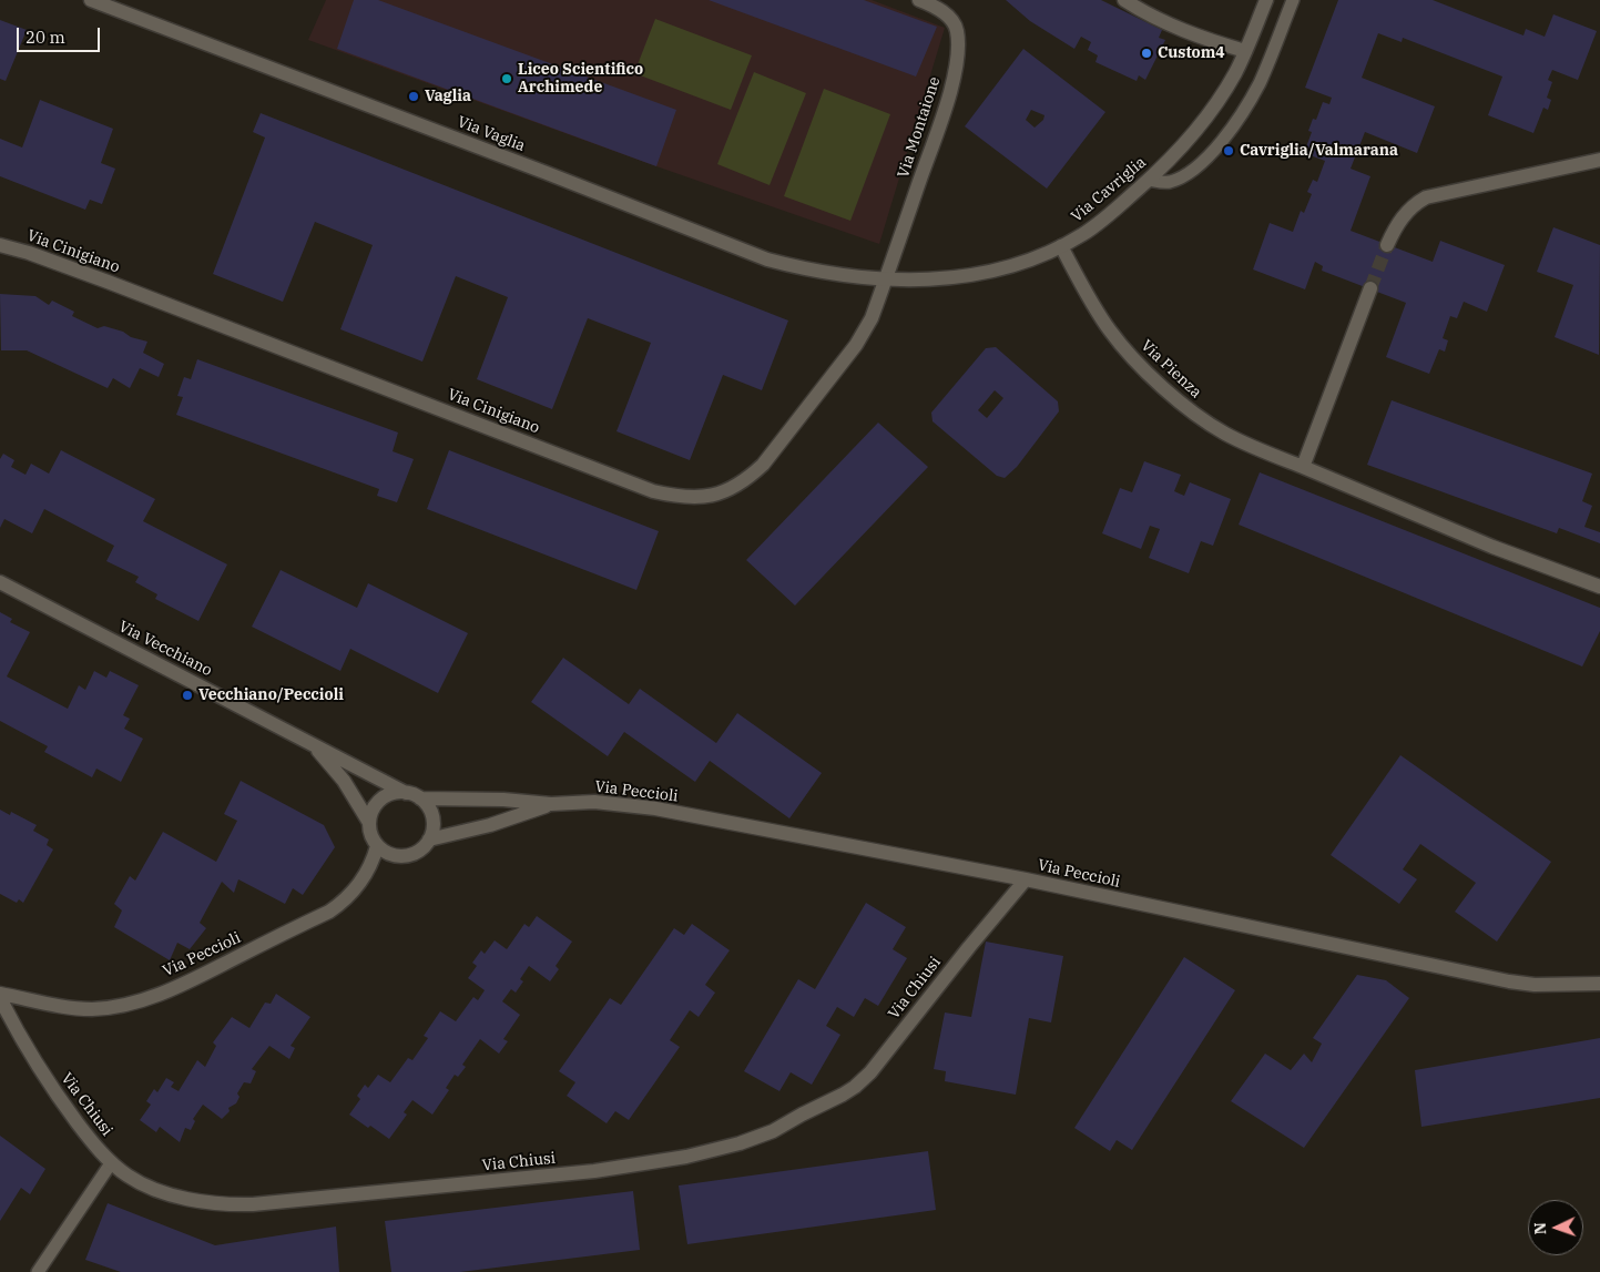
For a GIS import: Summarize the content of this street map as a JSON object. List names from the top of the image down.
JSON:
{
  "streets": {
    "street": [
      "Via Montaione",
      "Via Vaglia",
      "Via Cavriglia",
      "Via Cinigiano",
      "Via Pienza",
      "Via Vecchiano",
      "Via Peccioli",
      "Via Chiusi"
    ]
  },
  "crossings": [
    ["Via Montaione", "Via Vaglia"],
    ["Via Montaione", "Via Cavriglia"],
    ["Via Montaione", "Via Cinigiano"],
    ["Via Vaglia", "Via Cavriglia"],
    ["Via Vaglia", "Via Cinigiano"],
    ["Via Cavriglia", "Via Cinigiano"],
    ["Via Cavriglia", "Via Pienza"],
    ["Via Vecchiano", "Via Peccioli"],
    ["Via Peccioli", "Via Chiusi"]
  ],
  "places": [
    "Custom4",
    "Liceo Scientifico Archimede",
    "Vaglia",
    "Cavriglia/Valmarana",
    "Vecchiano/Peccioli"
  ],
  "scale_bar": "20 m",
  "north": "left"
}
